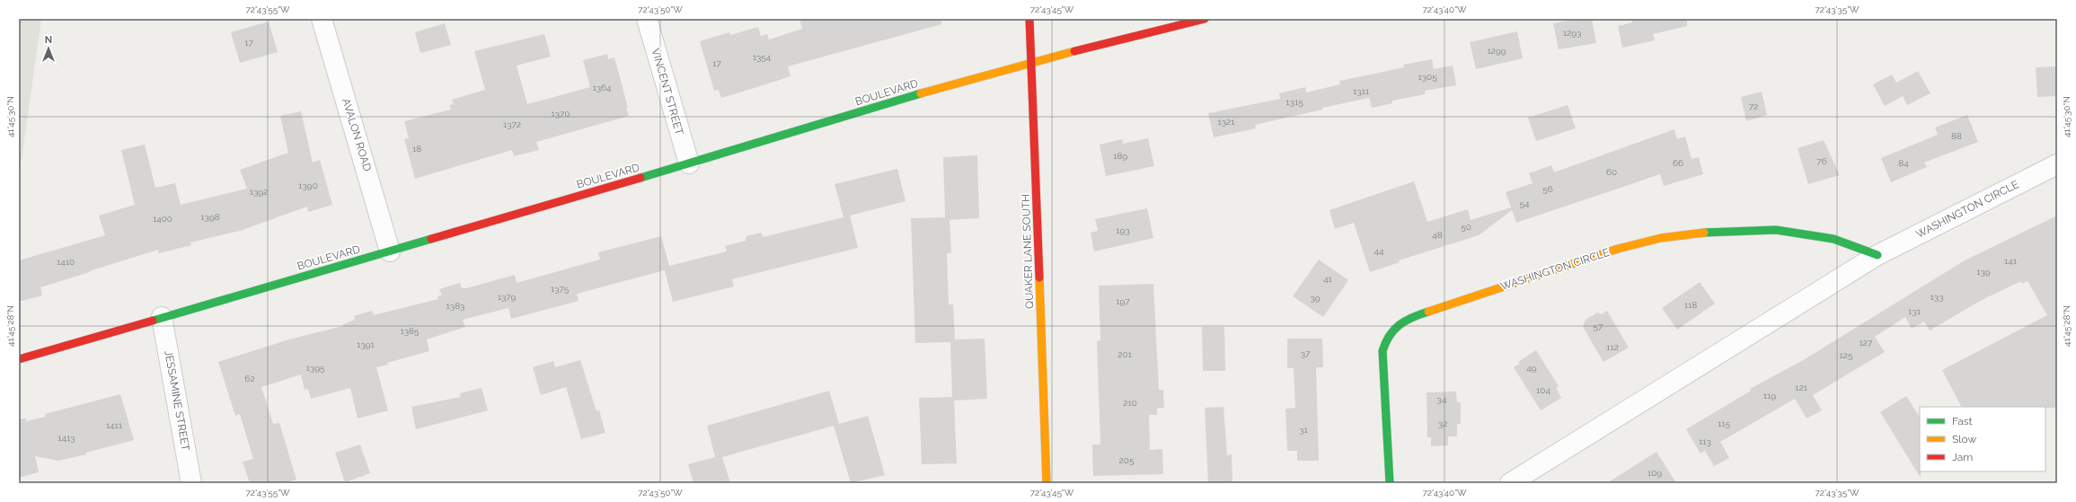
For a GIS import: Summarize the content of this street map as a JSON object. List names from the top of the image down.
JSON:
{
  "streets": {
    "main road": ["BOULEVARD", "WASHINGTON CIRCLE", "QUAKER LANE SOUTH"],
    "street": ["VINCENT STREET", "AVALON ROAD", "JESSAMINE STREET"]
  },
  "crossings": [
    ["VINCENT STREET", "BOULEVARD"],
    ["BOULEVARD", "AVALON ROAD"],
    ["BOULEVARD", "QUAKER LANE SOUTH"],
    ["BOULEVARD", "JESSAMINE STREET"]
  ],
  "house_numbers": [
    "1293",
    "17",
    "1299",
    "1354",
    "17",
    "1305",
    "1364",
    "1311",
    "1315",
    "72",
    "1370",
    "1321",
    "1372",
    "88",
    "18",
    "189",
    "76",
    "66",
    "84",
    "60",
    "1390",
    "56",
    "1392",
    "54",
    "1398",
    "1400",
    "50",
    "193",
    "48",
    "44",
    "141",
    "1410",
    "139",
    "41",
    "1375",
    "1379",
    "133",
    "39",
    "197",
    "118",
    "1383",
    "131",
    "57",
    "1385",
    "127",
    "1391",
    "112",
    "37",
    "201",
    "125",
    "1395",
    "49",
    "62",
    "121",
    "104",
    "119",
    "34",
    "210",
    "32",
    "115",
    "1411",
    "31",
    "1413",
    "113",
    "205",
    "109"
  ],
  "legend": ["Fast", "Slow", "Jam"],
  "north": "top",
  "coordinates": [
    "72°43'55\"W",
    "72°43'50\"W",
    "72°43'45\"W",
    "72°43'40\"W",
    "72°43'35\"W",
    "41°45'30\"N",
    "41°45'28\"N"
  ]
}
